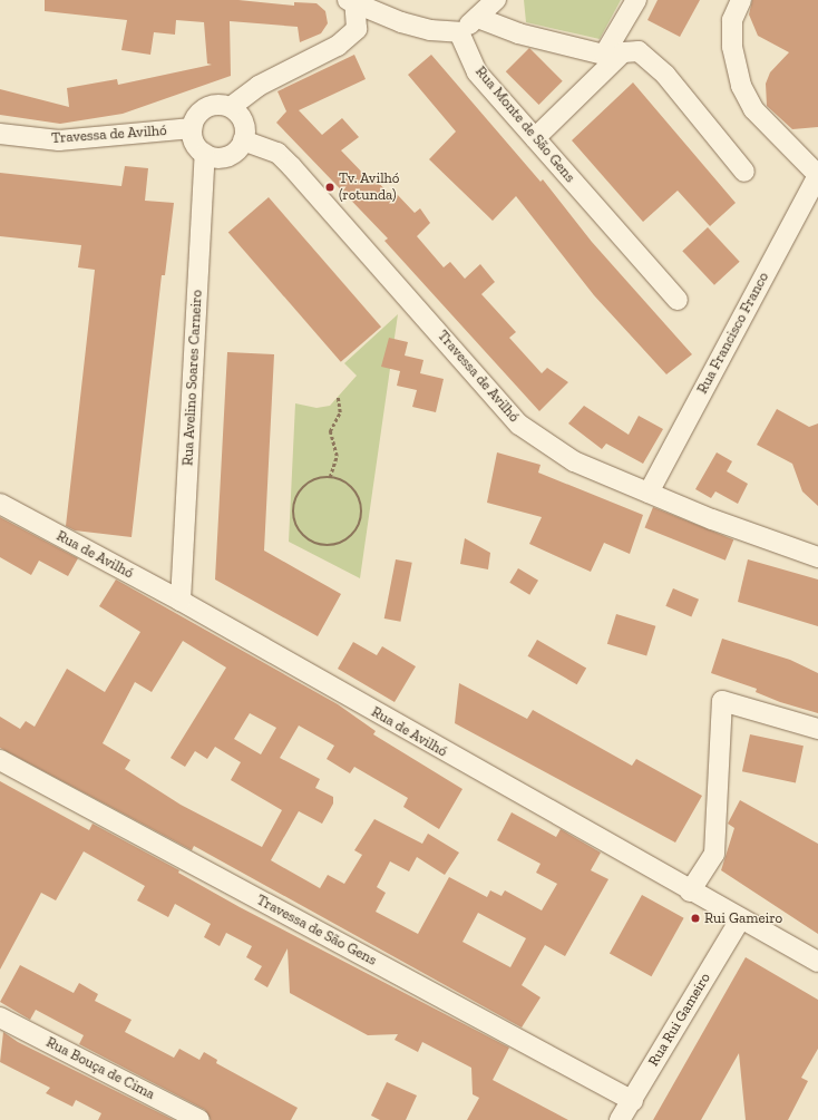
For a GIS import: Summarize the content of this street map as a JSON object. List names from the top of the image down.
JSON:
{
  "streets": {
    "street": [
      "Rua Monte de São Gens",
      "Travessa de Avilhó",
      "Rua Francisco Franco",
      "Rua Avelino Soares Carneiro",
      "Rua de Avilhó",
      "Travessa de São Gens",
      "Rua Rui Gameiro",
      "Rua Bouça de Cima"
    ]
  },
  "crossings": [
    ["Travessa de Avilhó", "Rua Francisco Franco"],
    ["Travessa de Avilhó", "Rua Avelino Soares Carneiro"],
    ["Rua Avelino Soares Carneiro", "Rua de Avilhó"],
    ["Rua de Avilhó", "Rua Rui Gameiro"],
    ["Travessa de São Gens", "Rua Rui Gameiro"]
  ],
  "places": ["Tv. Avilhó (rotunda)", "Rui Gameiro"]
}
